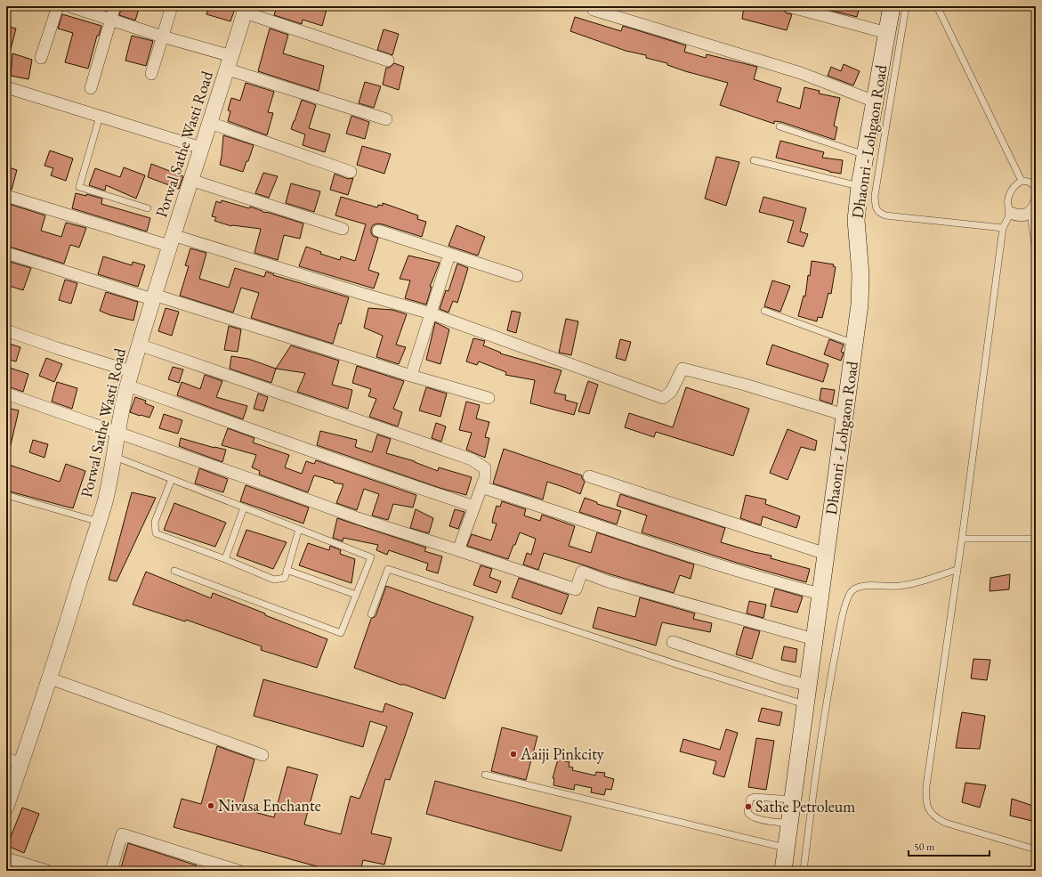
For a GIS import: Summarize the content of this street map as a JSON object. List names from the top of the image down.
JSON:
{
  "streets": {
    "main road": ["Dhaonri - Lohgaon Road"],
    "street": ["Porwal Sathe Wasti Road"]
  },
  "places": ["Aaiji Pinkcity", "Nivasa Enchante", "Sathe Petroleum"],
  "scale_bar": "50 m"
}
